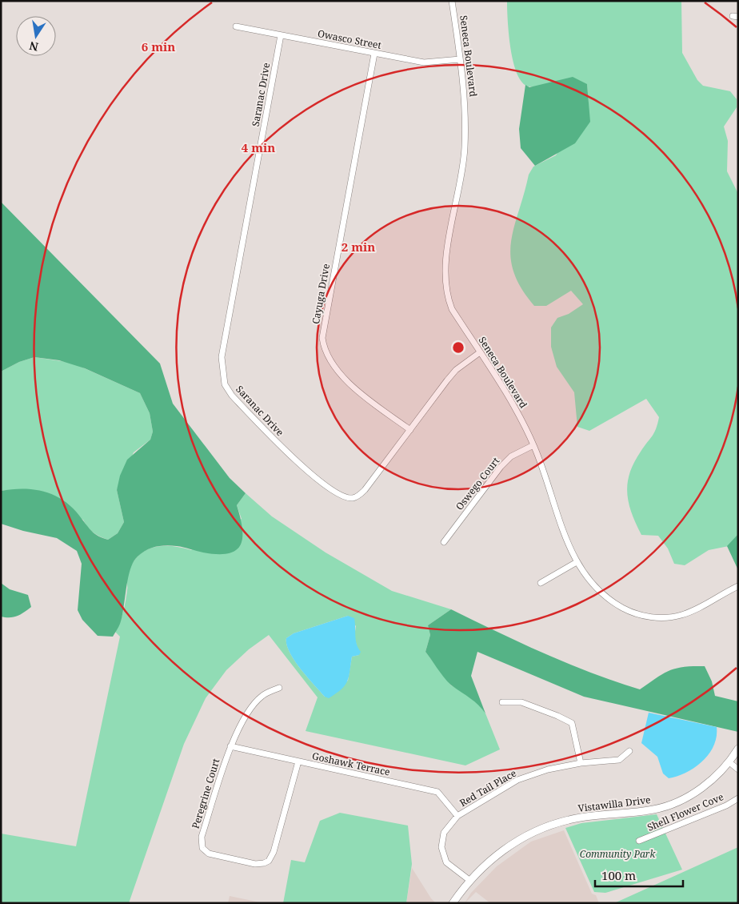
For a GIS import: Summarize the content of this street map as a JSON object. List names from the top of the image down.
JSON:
{
  "streets": {
    "street": [
      "Owasco Street",
      "Seneca Boulevard",
      "Saranac Drive",
      "Cayuga Drive",
      "Oswego Court",
      "Goshawk Terrace",
      "Red Tail Place",
      "Peregrine Court",
      "Vistawilla Drive",
      "Shell Flower Cove"
    ]
  },
  "crossings": [
    ["Owasco Street", "Seneca Boulevard"],
    ["Owasco Street", "Saranac Drive"],
    ["Owasco Street", "Cayuga Drive"],
    ["Seneca Boulevard", "Saranac Drive"],
    ["Seneca Boulevard", "Oswego Court"],
    ["Saranac Drive", "Cayuga Drive"],
    ["Goshawk Terrace", "Red Tail Place"],
    ["Goshawk Terrace", "Peregrine Court"],
    ["Red Tail Place", "Vistawilla Drive"]
  ],
  "parks": ["Community Park"],
  "scale_bar": "100 m",
  "north": "bottom",
  "rings": ["6 min", "4 min", "2 min"]
}
